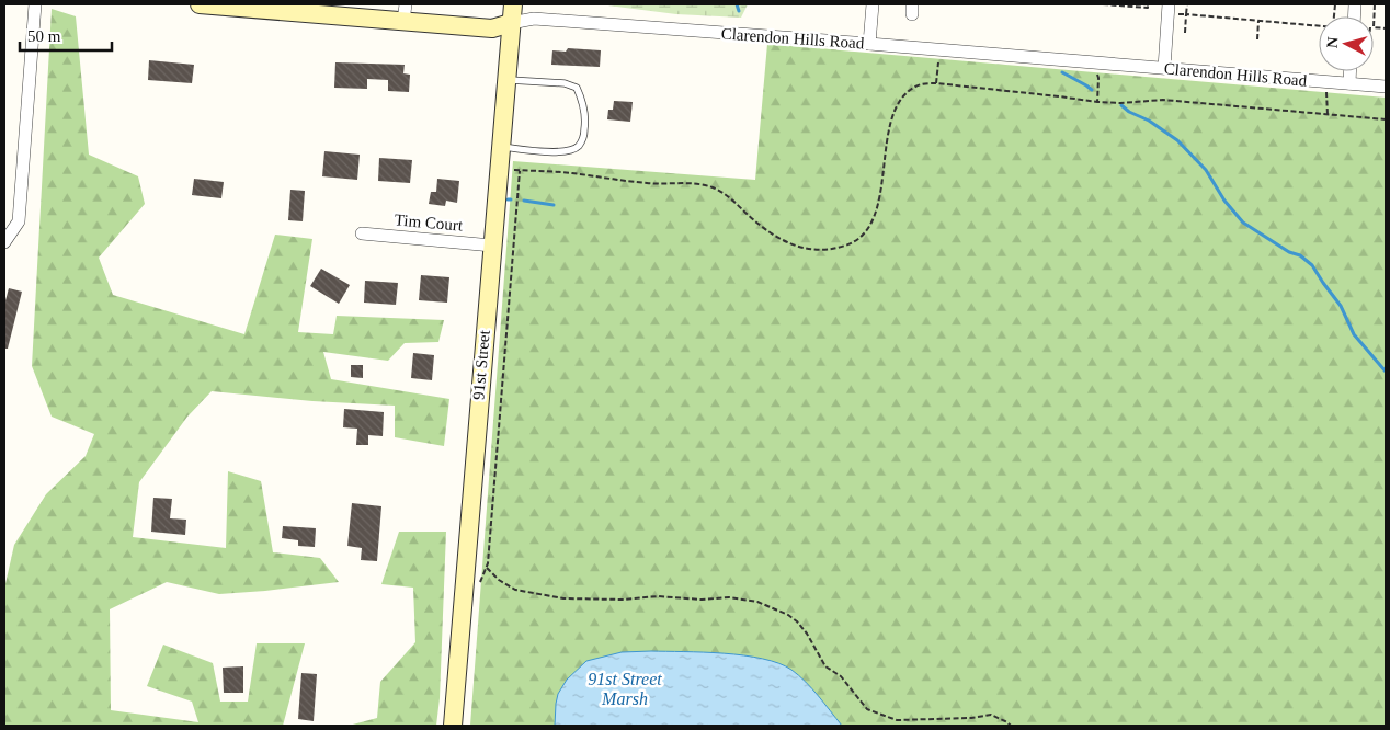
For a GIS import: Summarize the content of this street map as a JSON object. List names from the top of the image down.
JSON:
{
  "streets": {
    "main road": ["Clarendon Hills Road", "91st Street"],
    "street": ["Tim Court"]
  },
  "crossings": [
    ["Clarendon Hills Road", "91st Street"],
    ["Tim Court", "91st Street"]
  ],
  "water": ["91st Street Marsh"],
  "scale_bar": "50 m",
  "north": "left"
}
